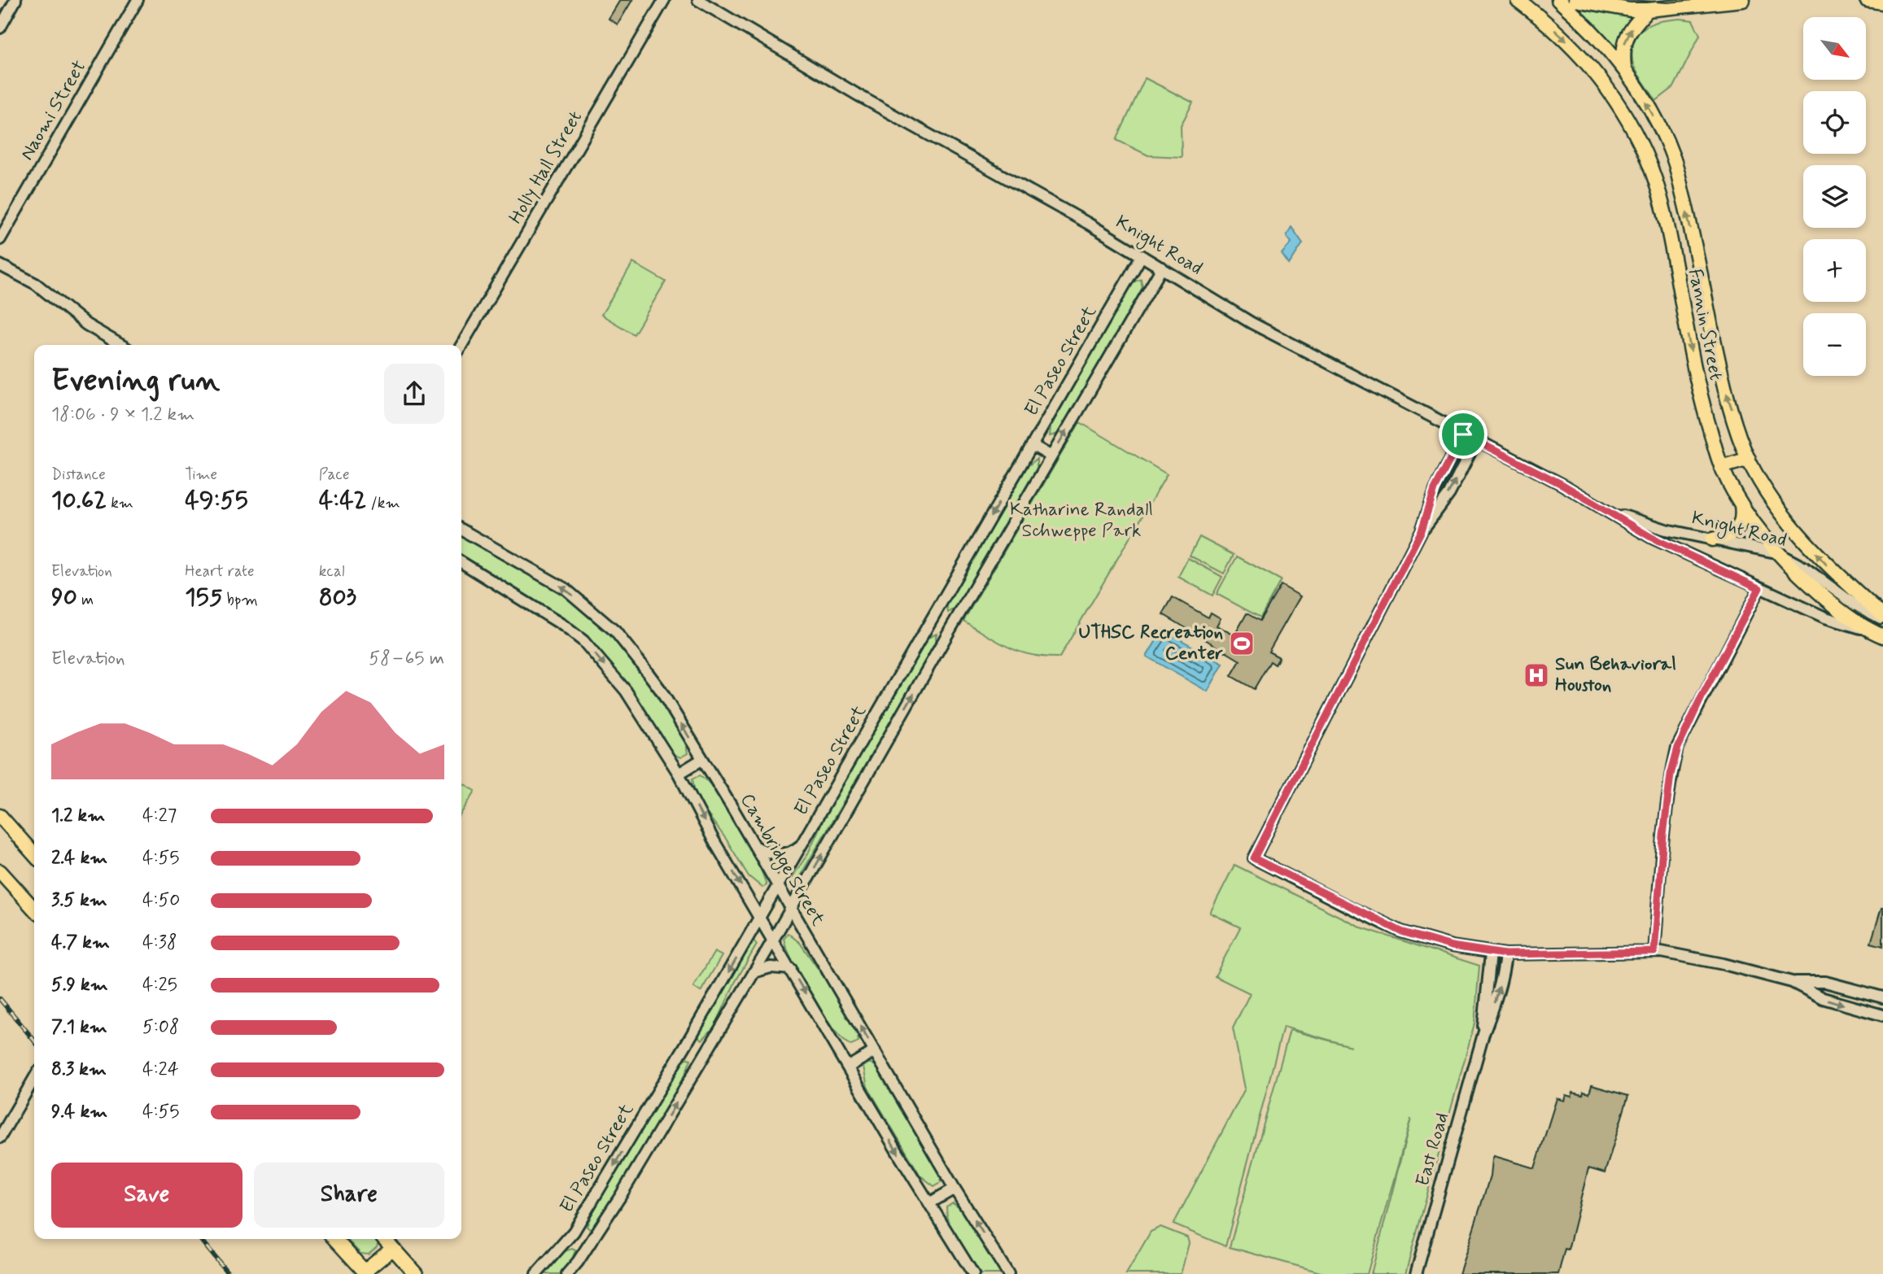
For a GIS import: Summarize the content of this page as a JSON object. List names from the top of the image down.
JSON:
{
  "streets": {
    "main road": ["Fannin Street"],
    "street": [
      "Naomi Street",
      "Holly Hall Street",
      "Knight Road",
      "El Paseo Street",
      "Cambridge Street",
      "East Road"
    ]
  },
  "crossings": [
    ["Knight Road", "Fannin Street"],
    ["Knight Road", "El Paseo Street"],
    ["El Paseo Street", "Cambridge Street"]
  ],
  "parks": ["Katharine Randall Schweppe Park"],
  "places": {
    "sports": ["UTHSC Recreation Center"],
    "hospital": ["Sun Behavioral Houston"]
  },
  "north": "bottom right",
  "page": {
    "map_buttons": ["+", "−"],
    "heading": ["Evening run", "18:06 · 9 × 1.2 km"],
    "stats": [
      ["Distance", "10.62 km"],
      ["Time", "49:55"],
      ["Pace", "4:42 /km"],
      ["Elevation", "90 m"],
      ["Heart rate", "155 bpm"],
      ["kcal", "803"]
    ],
    "chart": ["Elevation", "58–65 m"],
    "list": [
      {
        "name": "1.2 km",
        "note": "4:27"
      },
      {
        "name": "2.4 km",
        "note": "4:55"
      },
      {
        "name": "3.5 km",
        "note": "4:50"
      },
      {
        "name": "4.7 km",
        "note": "4:38"
      },
      {
        "name": "5.9 km",
        "note": "4:25"
      },
      {
        "name": "7.1 km",
        "note": "5:08"
      },
      {
        "name": "8.3 km",
        "note": "4:24"
      },
      {
        "name": "9.4 km",
        "note": "4:55"
      }
    ],
    "buttons": ["Save", "Share"]
  }
}
